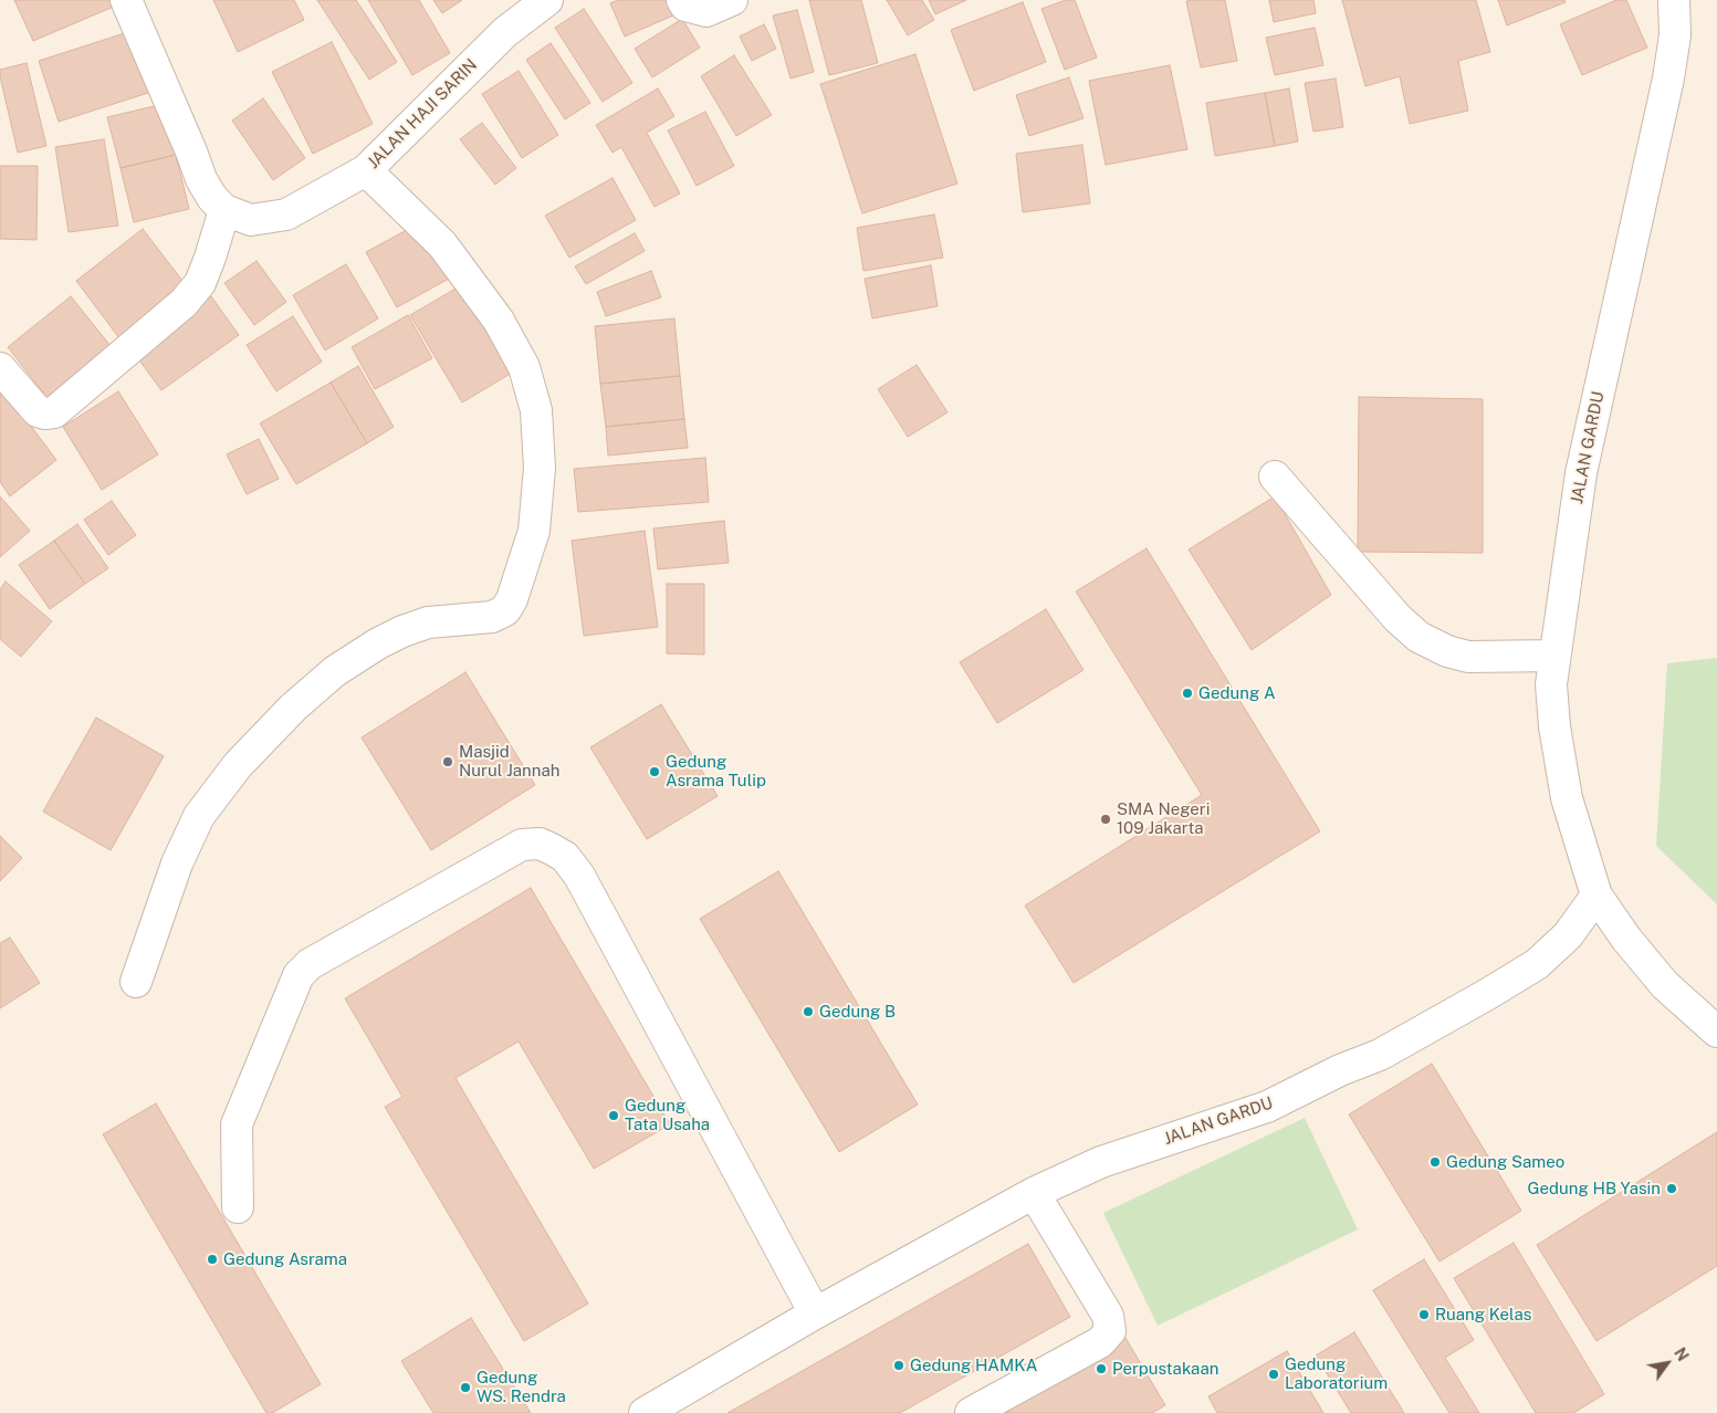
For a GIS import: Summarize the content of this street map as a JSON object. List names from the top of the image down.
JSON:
{
  "streets": {
    "street": ["JALAN HAJI SARIN", "JALAN GARDU"]
  },
  "places": [
    "Gedung A",
    "Masjid Nurul Jannah",
    "Gedung Asrama Tulip",
    "SMA Negeri 109 Jakarta",
    "Gedung B",
    "Gedung Tata Usaha",
    "Gedung Sameo",
    "Gedung HB Yasin",
    "Gedung Asrama",
    "Ruang Kelas",
    "Gedung HAMKA",
    "Perpustakaan",
    "Gedung Laboratorium",
    "Gedung WS. Rendra"
  ],
  "north": "top right"
}
